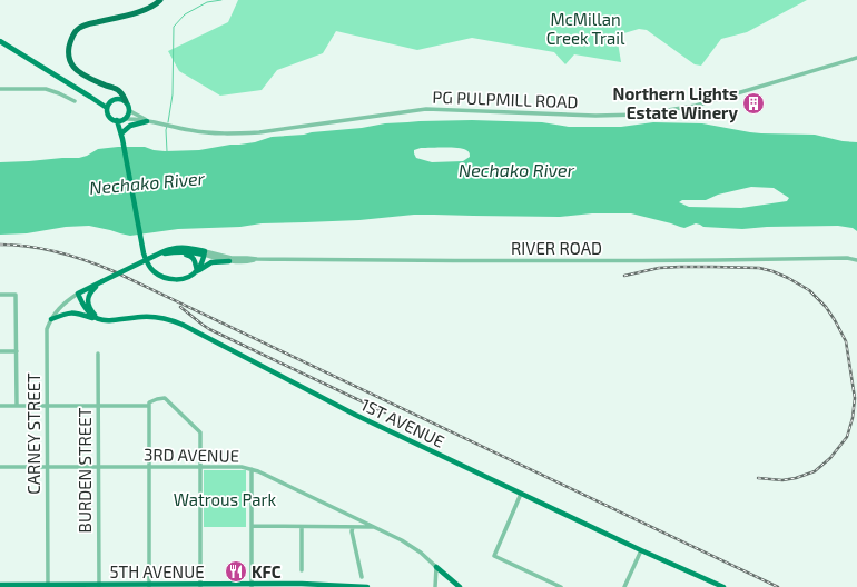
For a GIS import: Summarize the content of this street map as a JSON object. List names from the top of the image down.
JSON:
{
  "streets": {
    "main road": ["RIVER ROAD", "1ST AVENUE", "5TH AVENUE"],
    "street": [
      "PG PULPMILL ROAD",
      "CARNEY STREET",
      "3RD AVENUE",
      "BURDEN STREET"
    ]
  },
  "crossings": [
    ["RIVER ROAD", "CARNEY STREET"],
    ["1ST AVENUE", "CARNEY STREET"],
    ["CARNEY STREET", "3RD AVENUE"],
    ["CARNEY STREET", "5TH AVENUE"],
    ["3RD AVENUE", "BURDEN STREET"],
    ["BURDEN STREET", "5TH AVENUE"]
  ],
  "water": ["Nechako River"],
  "parks": ["McMillan Creek Trail", "Watrous Park"],
  "places": {
    "building": ["Northern Lights Estate Winery"],
    "restaurant": ["KFC"]
  }
}
